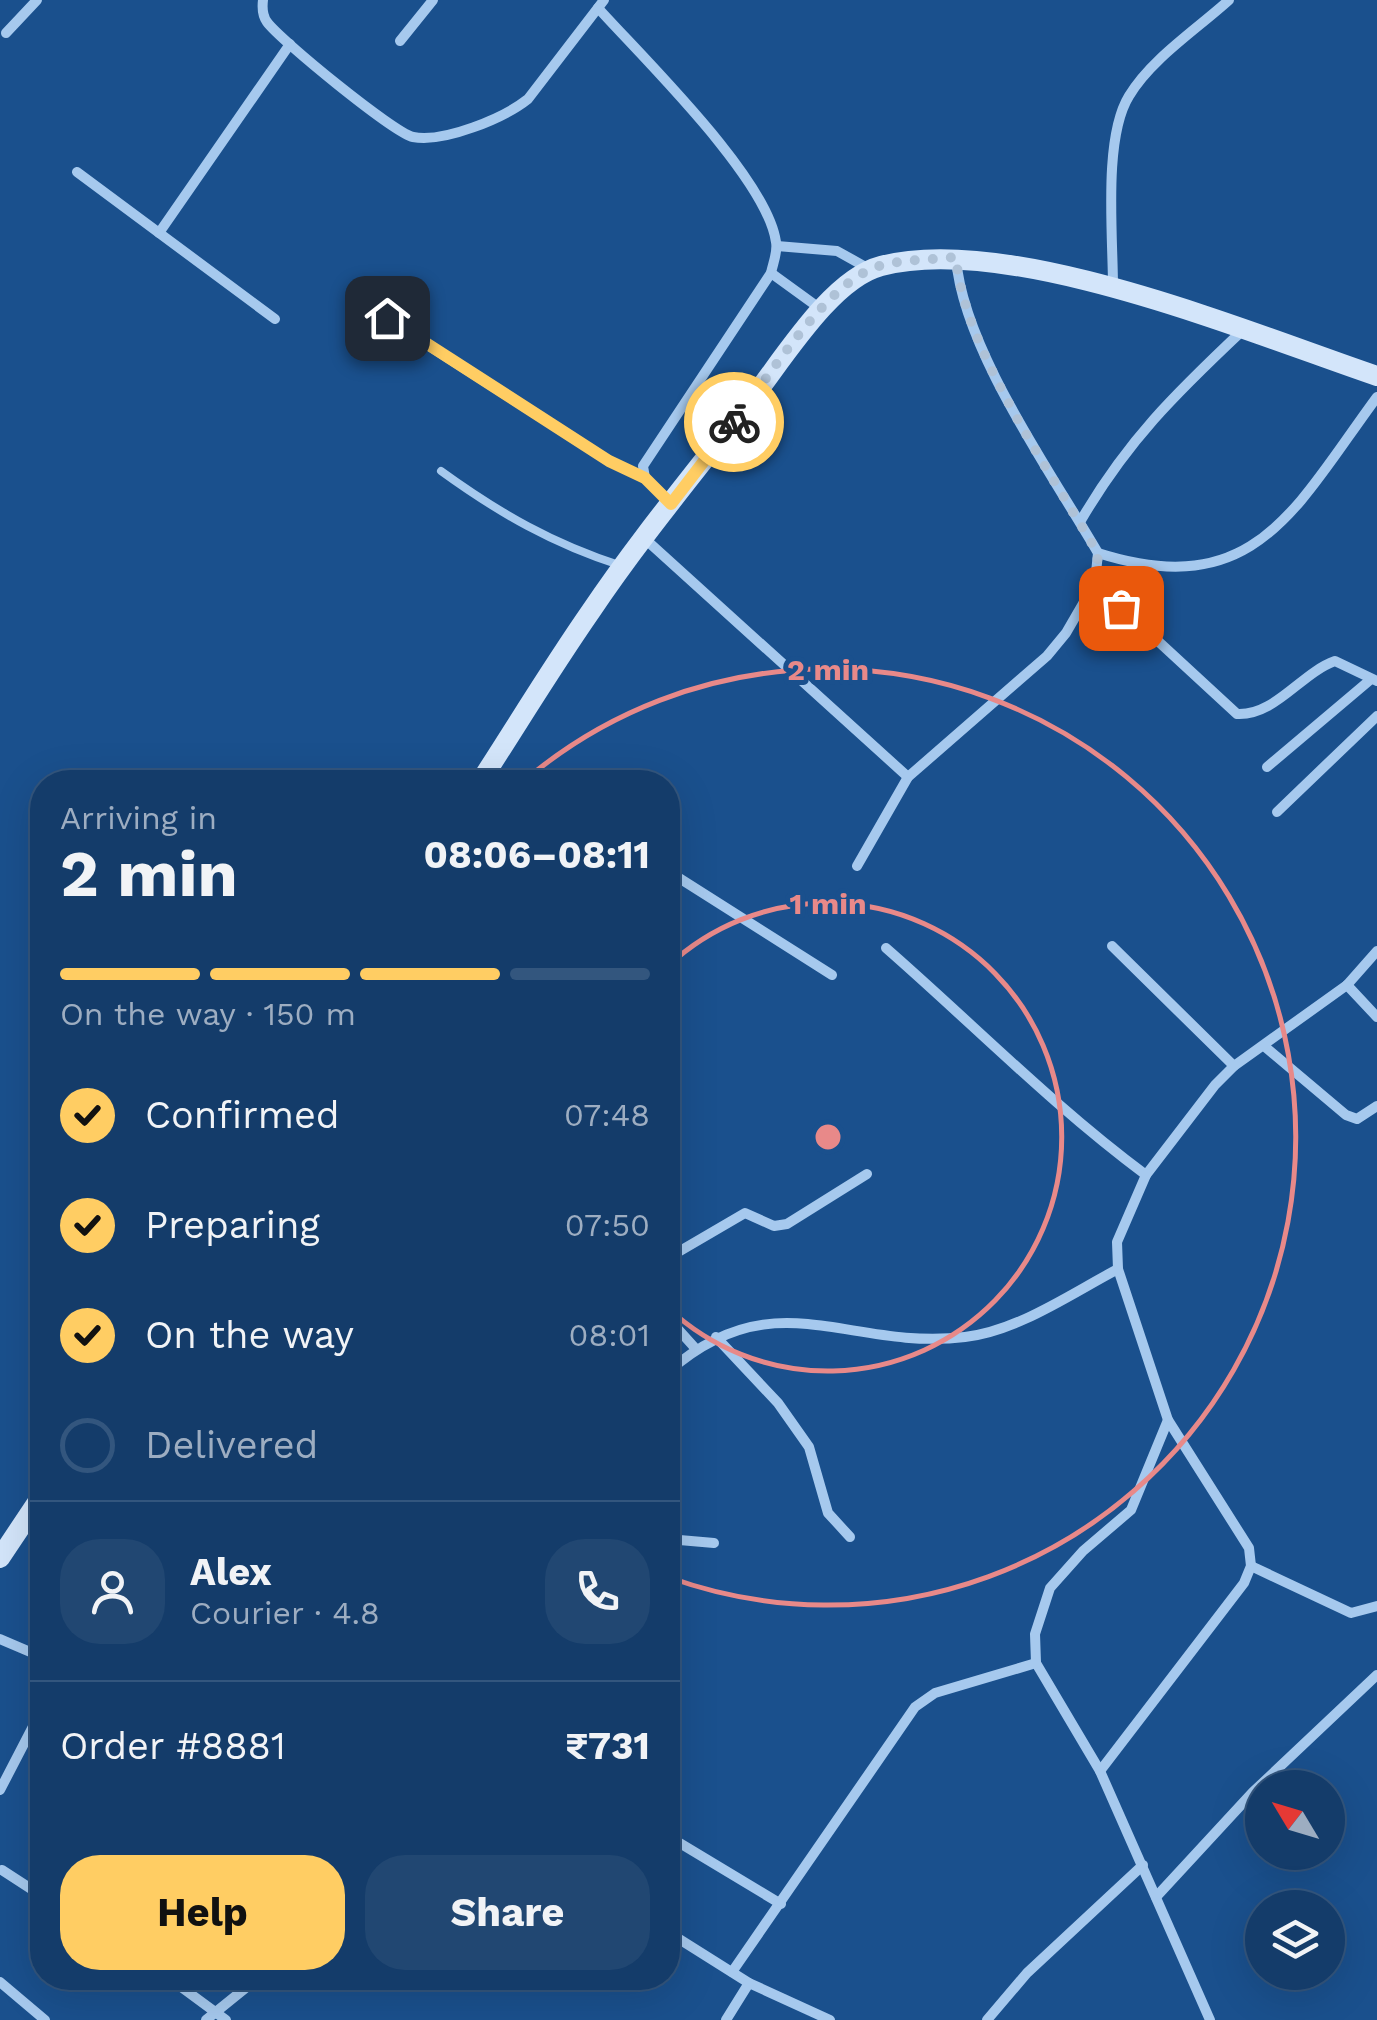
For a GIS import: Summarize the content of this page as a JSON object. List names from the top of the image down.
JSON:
{
  "north": "top left",
  "page": {
    "heading": ["2 min", "Arriving in", "08:06–08:11"],
    "panel": [
      "Alex",
      "Courier · 4.8",
      "Order #8881",
      "₹731"
    ],
    "bar": "On the way · 150 m",
    "list": [
      ["Confirmed", "07:48"],
      ["Preparing", "07:50"],
      ["On the way", "08:01"],
      "Delivered"
    ],
    "buttons": ["Help", "Share"]
  },
  "rings": ["2 min", "1 min"]
}
